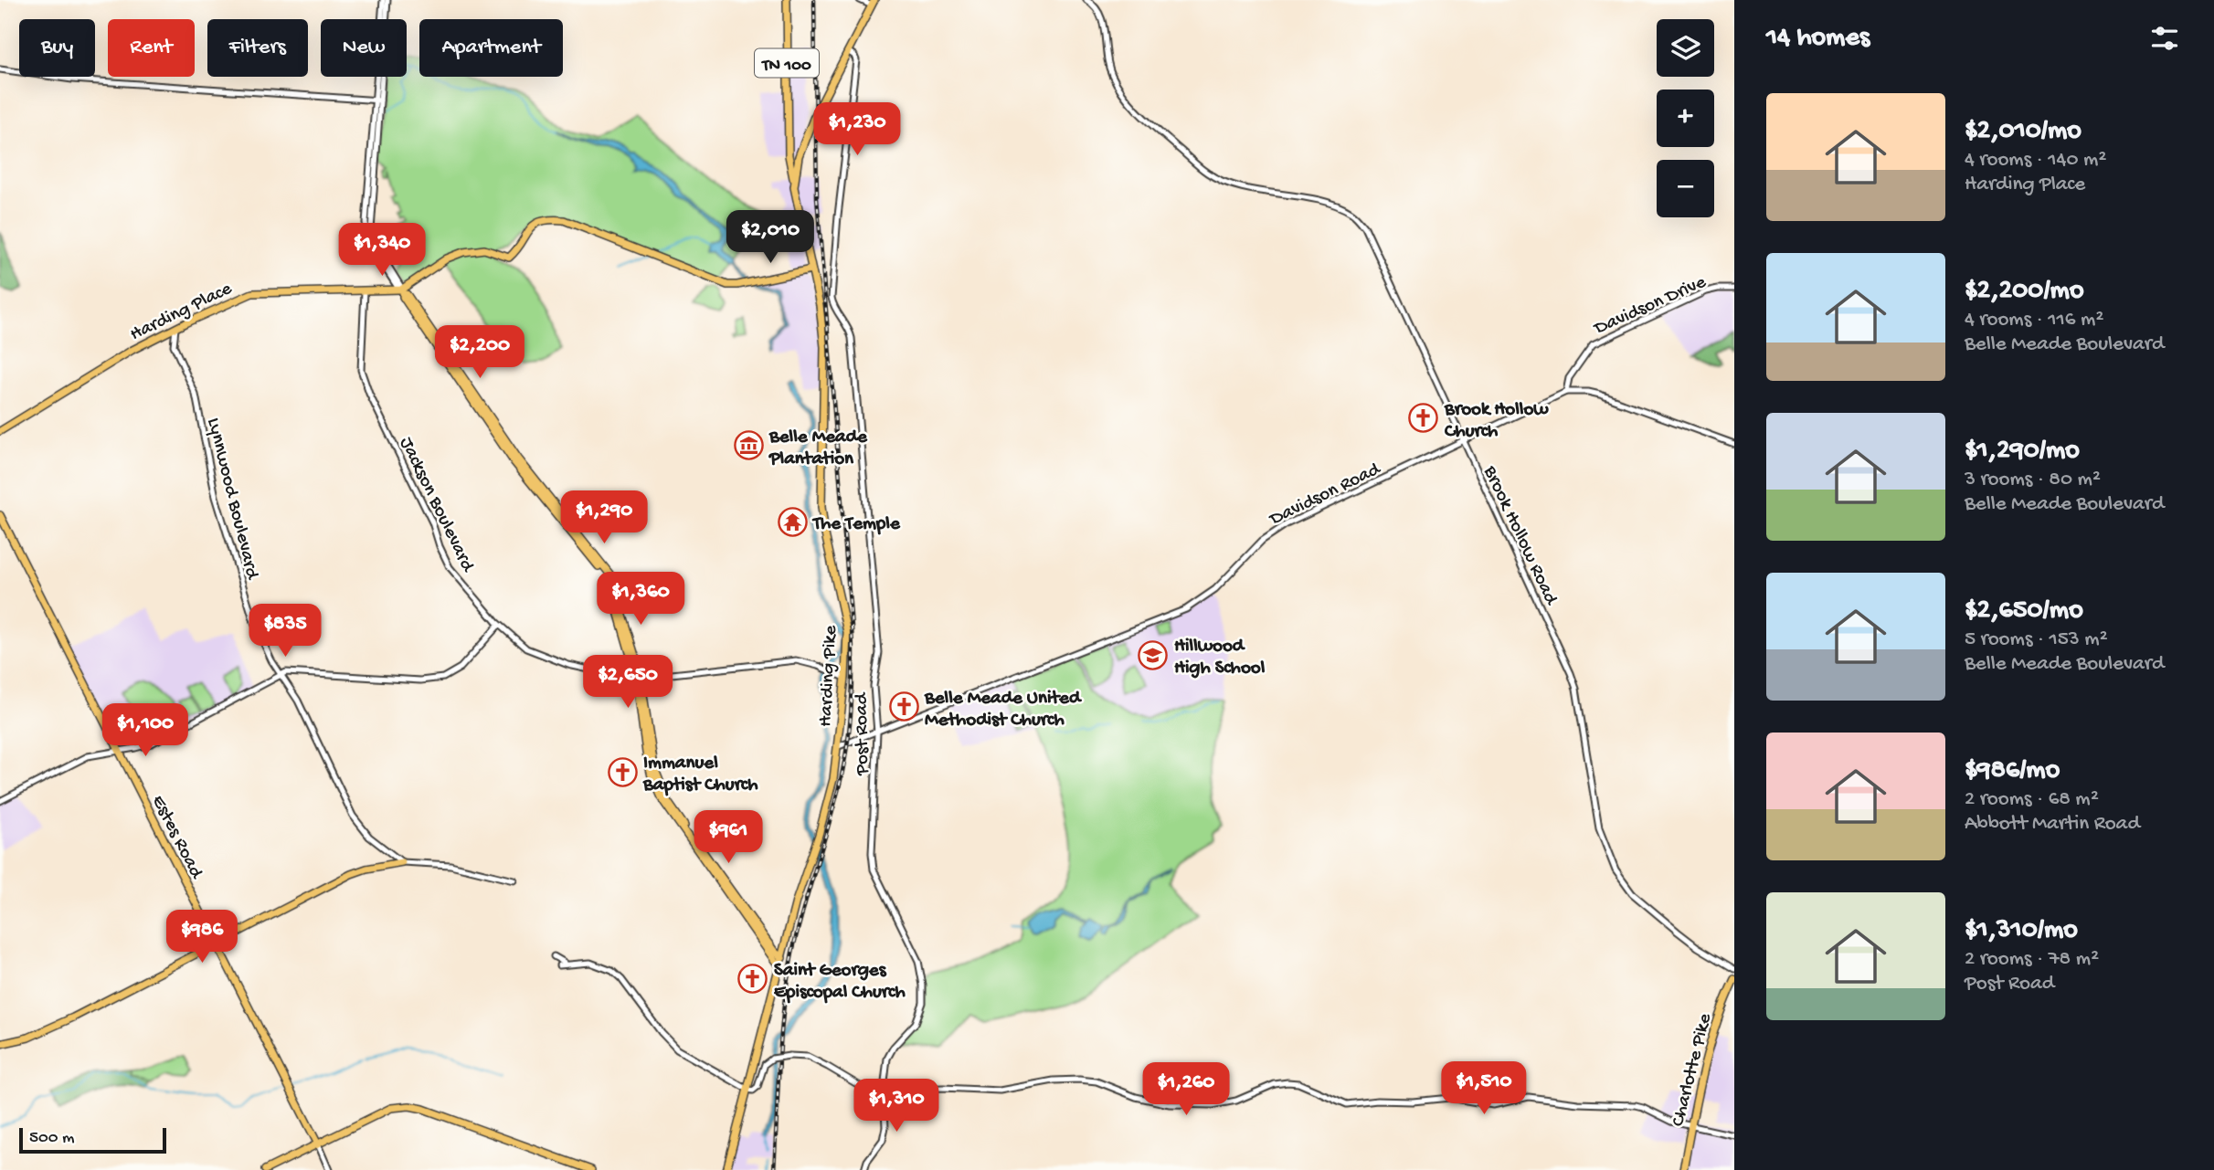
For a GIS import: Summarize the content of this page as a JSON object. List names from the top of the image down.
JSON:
{
  "streets": {
    "main road": [
      "TN 100",
      "Harding Place",
      "Harding Pike",
      "Estes Road",
      "Charlotte Pike"
    ],
    "street": [
      "Davidson Drive",
      "Davidson Road",
      "Lynnwood Boulevard",
      "Jackson Boulevard",
      "Brook Hollow Road",
      "Post Road"
    ]
  },
  "crossings": [
    ["TN 100", "Harding Pike"],
    ["Davidson Drive", "Davidson Road"],
    ["Harding Place", "Lynnwood Boulevard"],
    ["Harding Place", "Jackson Boulevard"],
    ["Davidson Road", "Brook Hollow Road"],
    ["Davidson Road", "Harding Pike"],
    ["Davidson Road", "Post Road"],
    ["Jackson Boulevard", "Harding Pike"],
    ["Harding Pike", "Post Road"]
  ],
  "places": {
    "church": [
      "Brook Hollow Church",
      "Belle Meade United Methodist Church",
      "Immanuel Baptist Church",
      "Saint Georges Episcopal Church"
    ],
    "museum": ["Belle Meade Plantation"],
    "temple": ["The Temple"],
    "school or university": ["Hillwood High School"]
  },
  "scale_bar": "500 m",
  "page": {
    "heading": "14 homes",
    "map_buttons": ["+", "−"],
    "chip": [
      "Buy",
      "Rent",
      "Filters",
      "New",
      "Apartment"
    ],
    "list": [
      {
        "name": "$2,010/mo",
        "note": "4 rooms · 140 m² · Harding Place"
      },
      {
        "name": "$2,200/mo",
        "note": "4 rooms · 116 m² · Belle Meade Boulevard"
      },
      {
        "name": "$1,290/mo",
        "note": "3 rooms · 80 m² · Belle Meade Boulevard"
      },
      {
        "name": "$2,650/mo",
        "note": "5 rooms · 153 m² · Belle Meade Boulevard"
      },
      {
        "name": "$986/mo",
        "note": "2 rooms · 68 m² · Abbott Martin Road"
      },
      {
        "name": "$1,310/mo",
        "note": "2 rooms · 78 m² · Post Road"
      }
    ],
    "price": [
      "$1,230",
      "$2,010",
      "$1,340",
      "$2,200",
      "$1,290",
      "$1,360",
      "$835",
      "$2,650",
      "$1,100",
      "$961",
      "$986",
      "$1,510",
      "$1,260",
      "$1,310"
    ],
    "scale": "500 m"
  }
}
